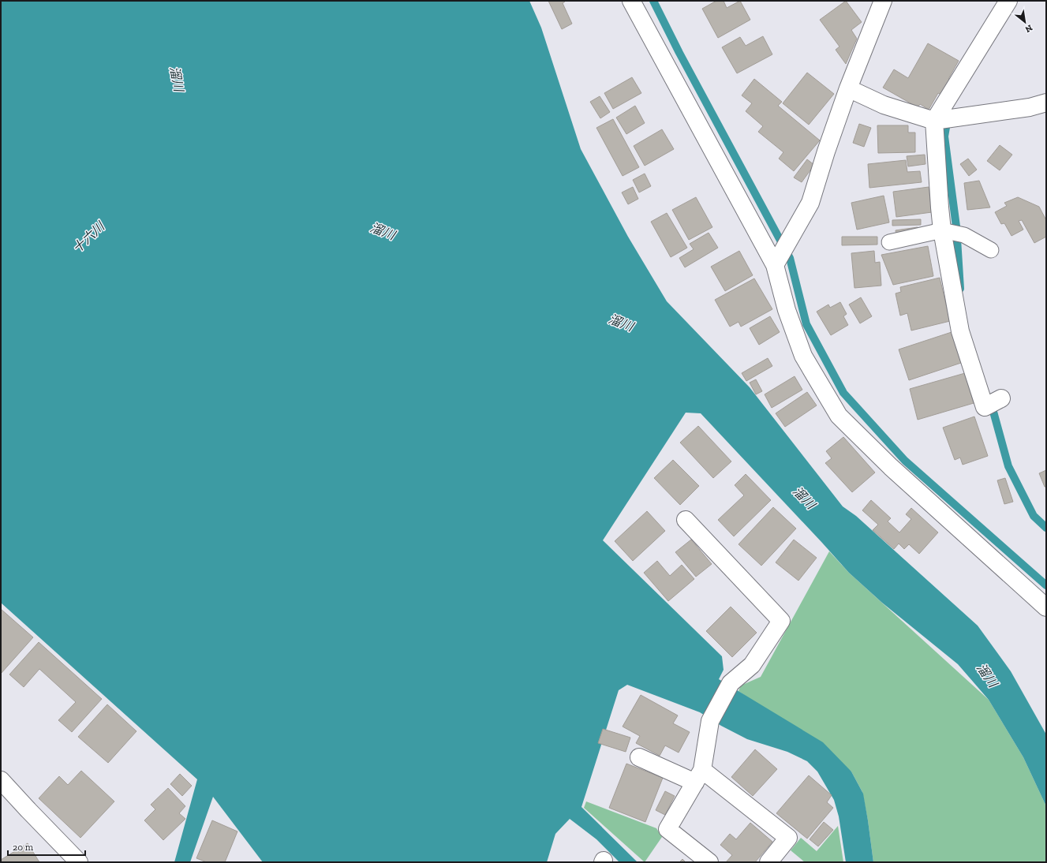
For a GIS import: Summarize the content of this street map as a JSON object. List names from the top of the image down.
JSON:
{
  "water": ["溜川", "十六川"],
  "scale_bar": "20 m",
  "north": "bottom right"
}
